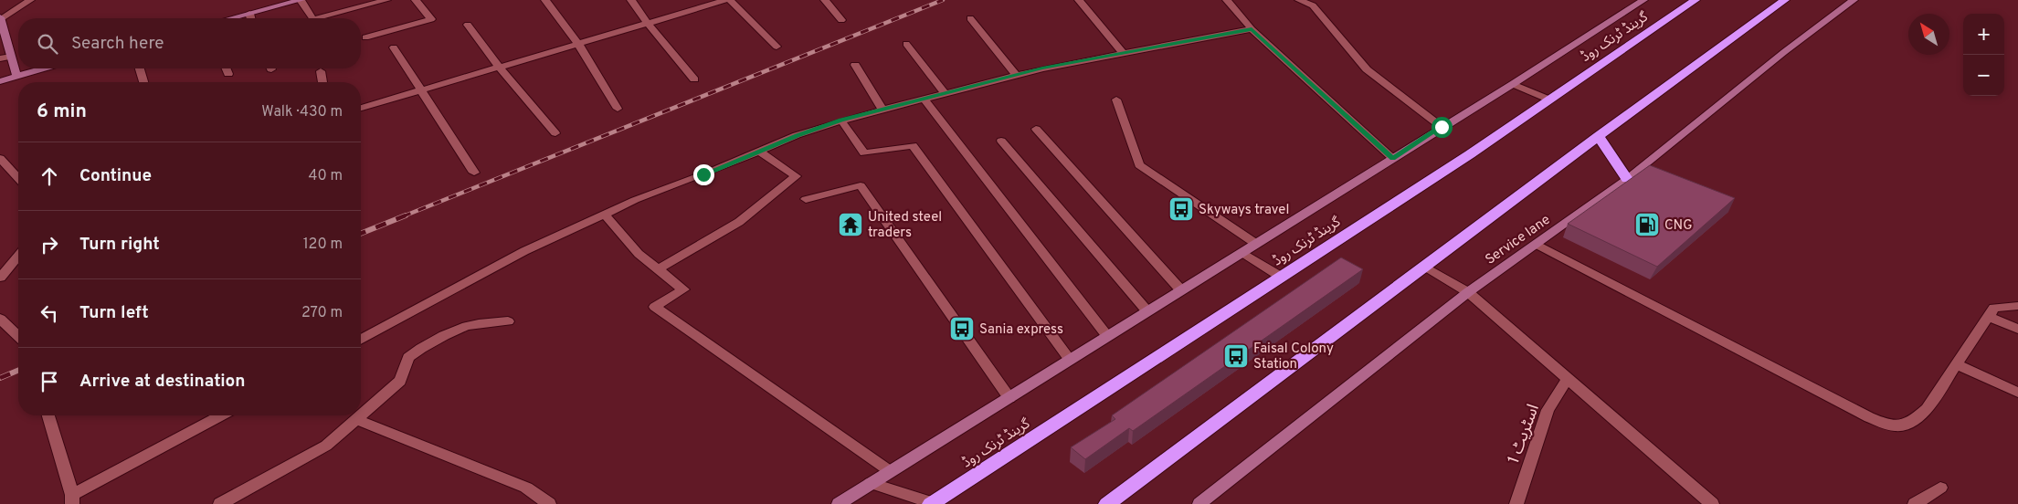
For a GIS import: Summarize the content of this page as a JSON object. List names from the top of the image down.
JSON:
{
  "streets": {
    "highway": ["گرینڈ ٹرنک روڈ"],
    "street": ["Service lane", "اسٹریٹ 1"]
  },
  "places": {
    "bus stop": ["Skyways travel", "Sania express", "Faisal Colony Station"],
    "temple": ["United steel traders"],
    "fuel station": ["CNG"]
  },
  "north": "top left",
  "page": {
    "map_buttons": ["+", "−"],
    "search": "Search here",
    "heading": ["6 min", "Walk · 430 m"],
    "list": [
      ["Continue", "40 m"],
      ["Turn right", "120 m"],
      ["Turn left", "270 m"],
      "Arrive at destination"
    ]
  }
}
